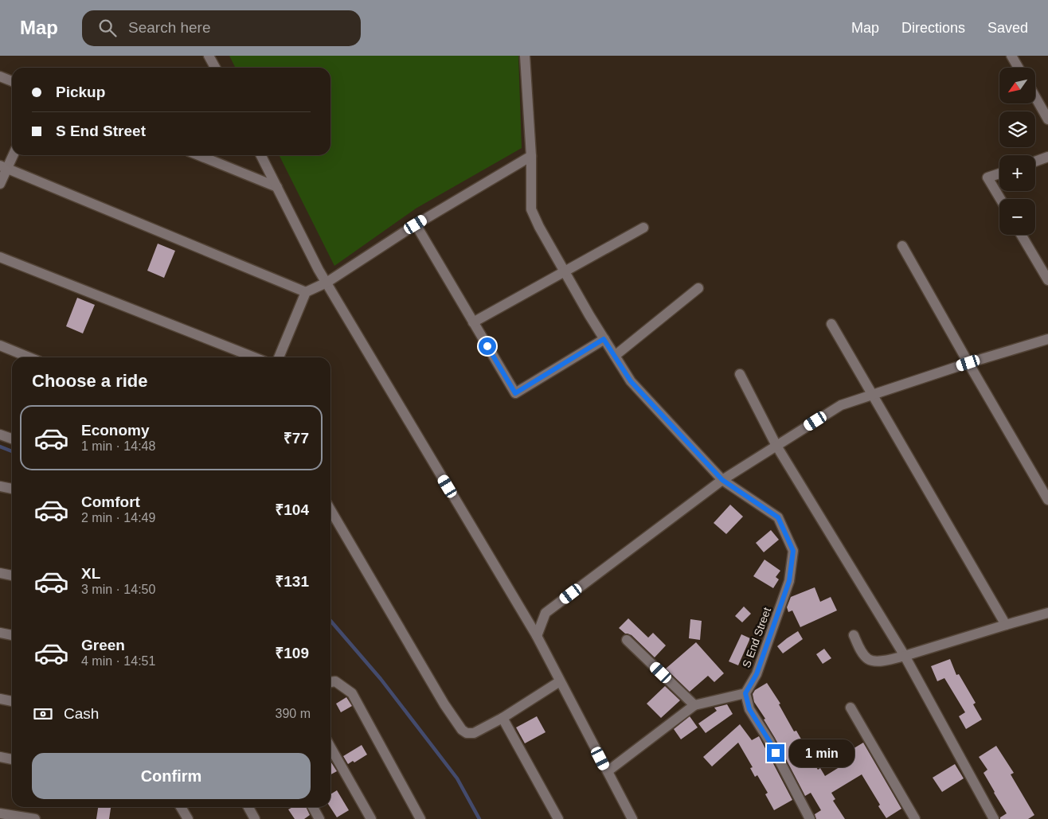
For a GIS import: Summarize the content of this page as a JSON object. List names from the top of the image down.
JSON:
{
  "streets": {
    "street": ["S End Street"]
  },
  "north": "bottom left",
  "page": {
    "header": "Map",
    "search": "Search here",
    "nav": ["Map", "Directions", "Saved"],
    "map_buttons": ["+", "−"],
    "banner": ["Pickup", "S End Street"],
    "heading": "Choose a ride",
    "list": [
      {
        "name": "Economy",
        "note": "1 min · 14:48",
        "value": "₹77"
      },
      {
        "name": "Comfort",
        "note": "2 min · 14:49",
        "value": "₹104"
      },
      {
        "name": "XL",
        "note": "3 min · 14:50",
        "value": "₹131"
      },
      {
        "name": "Green",
        "note": "4 min · 14:51",
        "value": "₹109"
      }
    ],
    "pay": ["Cash", "390 m"],
    "bubble": "1 min",
    "buttons": "Confirm"
  }
}
